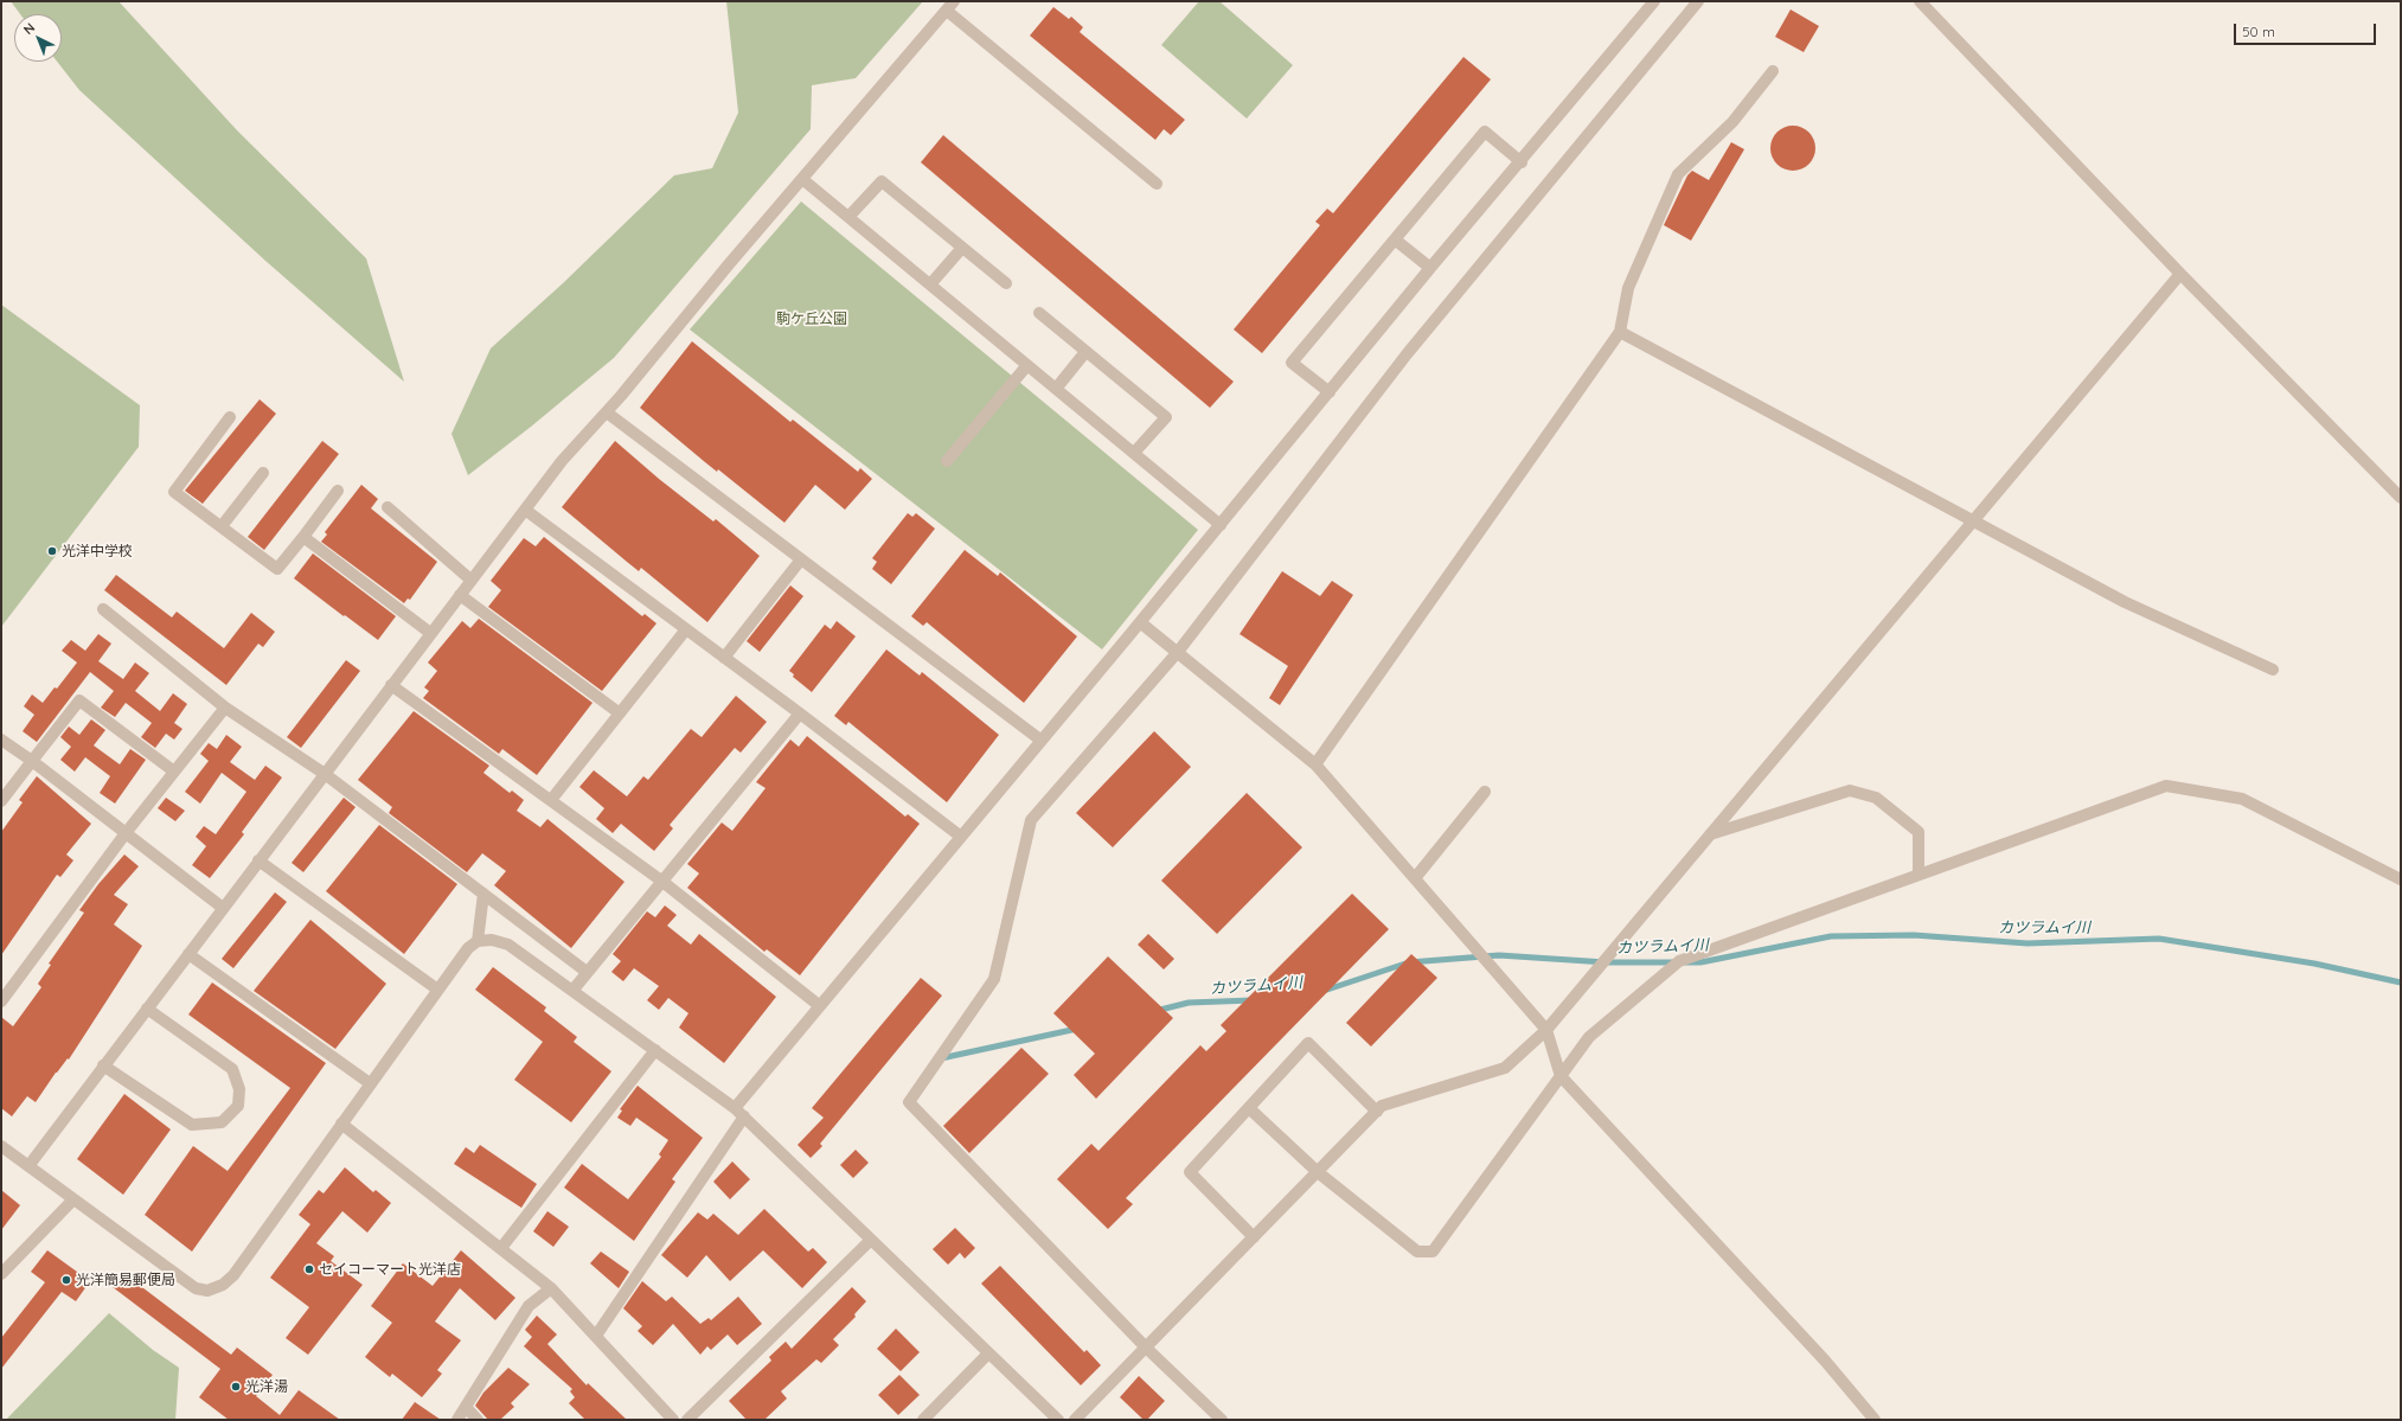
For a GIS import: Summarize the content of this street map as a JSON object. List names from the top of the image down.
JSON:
{
  "water": ["カツラムイ川"],
  "parks": ["駒ケ丘公園"],
  "places": [
    "光洋中学校",
    "セイコーマート光洋店",
    "光洋簡易郵便局",
    "光洋湯"
  ],
  "scale_bar": "50 m",
  "north": "top left"
}
